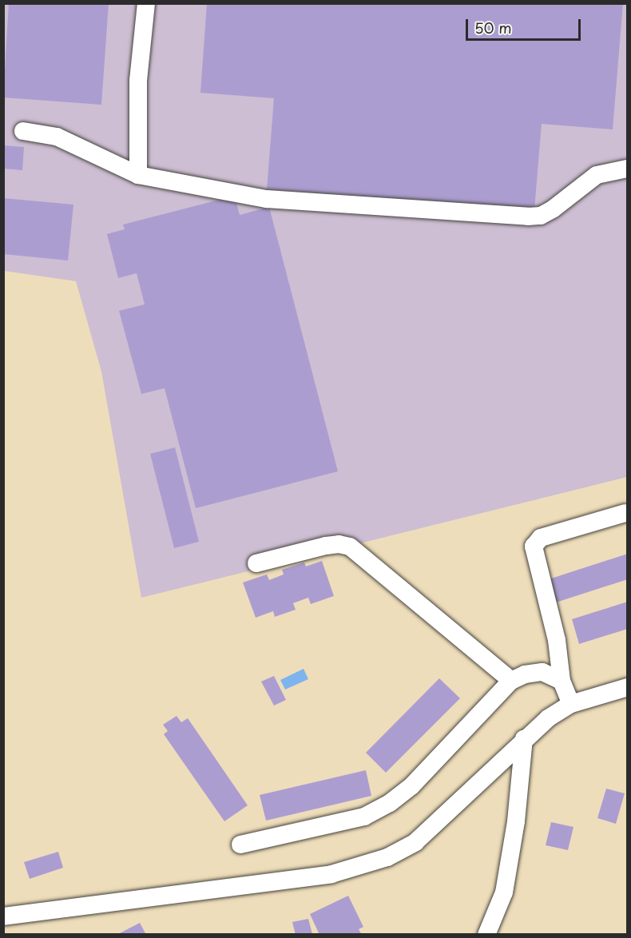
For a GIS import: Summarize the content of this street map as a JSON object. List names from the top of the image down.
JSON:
{
  "scale_bar": "50 m"
}
